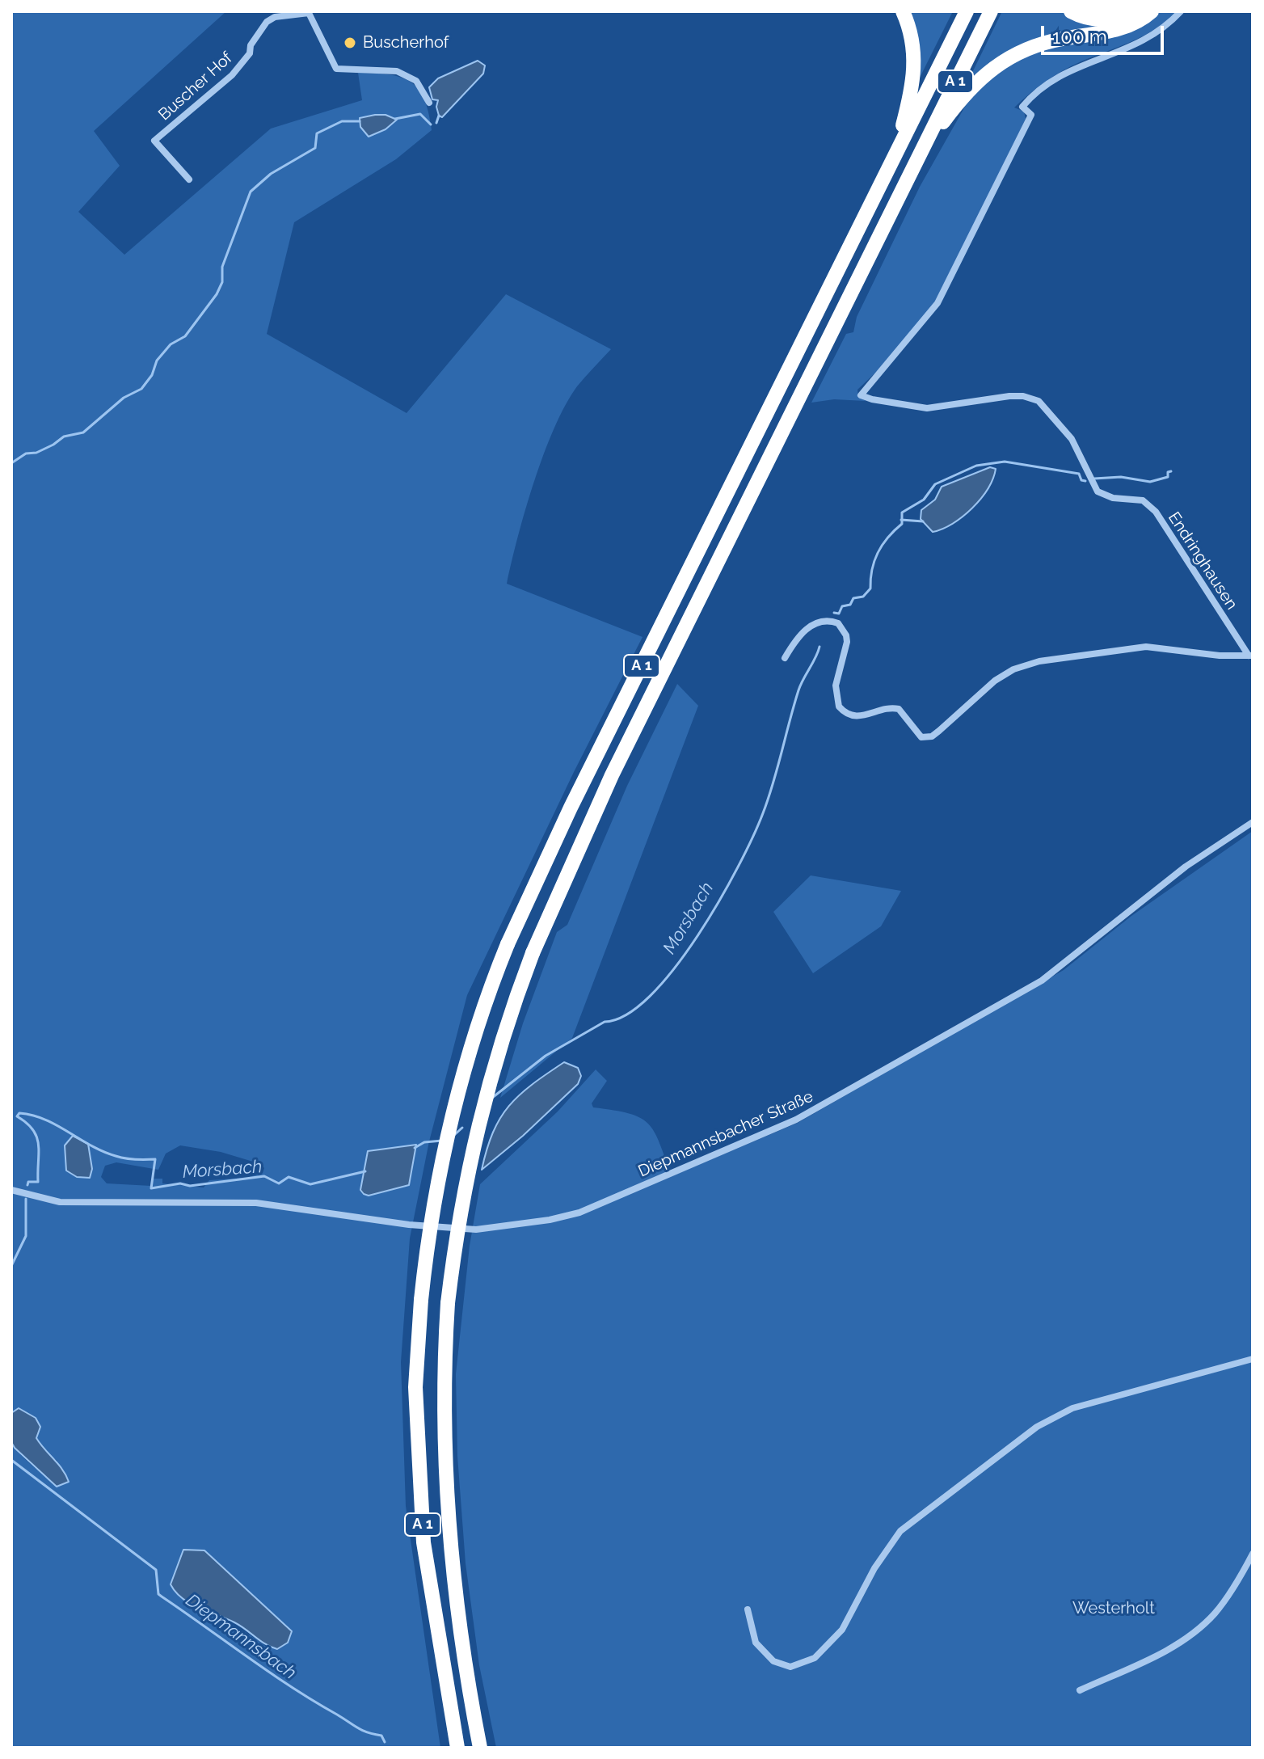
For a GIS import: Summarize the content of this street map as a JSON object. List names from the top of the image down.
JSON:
{
  "streets": {
    "highway": ["A 1"],
    "street": ["Buscher Hof", "Endringhausen", "Diepmannsbacher Straße"]
  },
  "water": ["Morsbach", "Diepmannsbach"],
  "parks": ["Westerholt"],
  "places": ["Buscherhof"],
  "scale_bar": "100 m"
}
